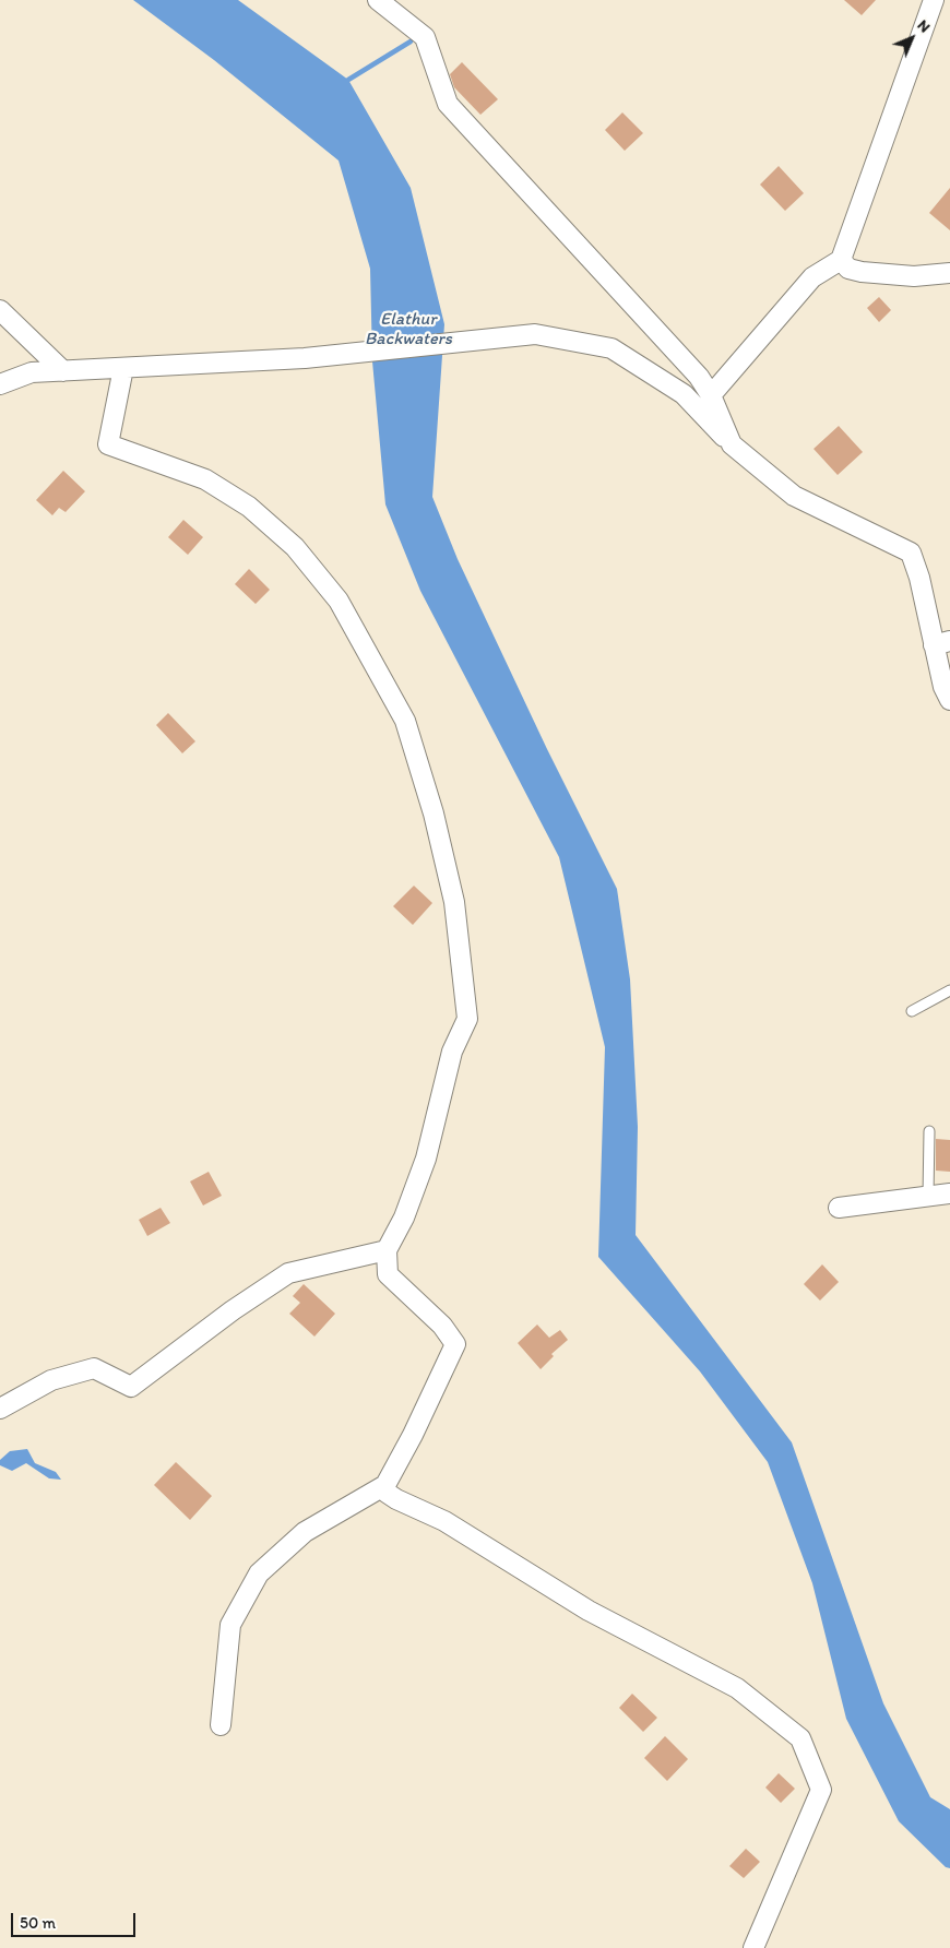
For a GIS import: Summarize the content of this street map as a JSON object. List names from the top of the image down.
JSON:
{
  "water": ["Elathur Backwaters"],
  "scale_bar": "50 m",
  "north": "top right"
}
